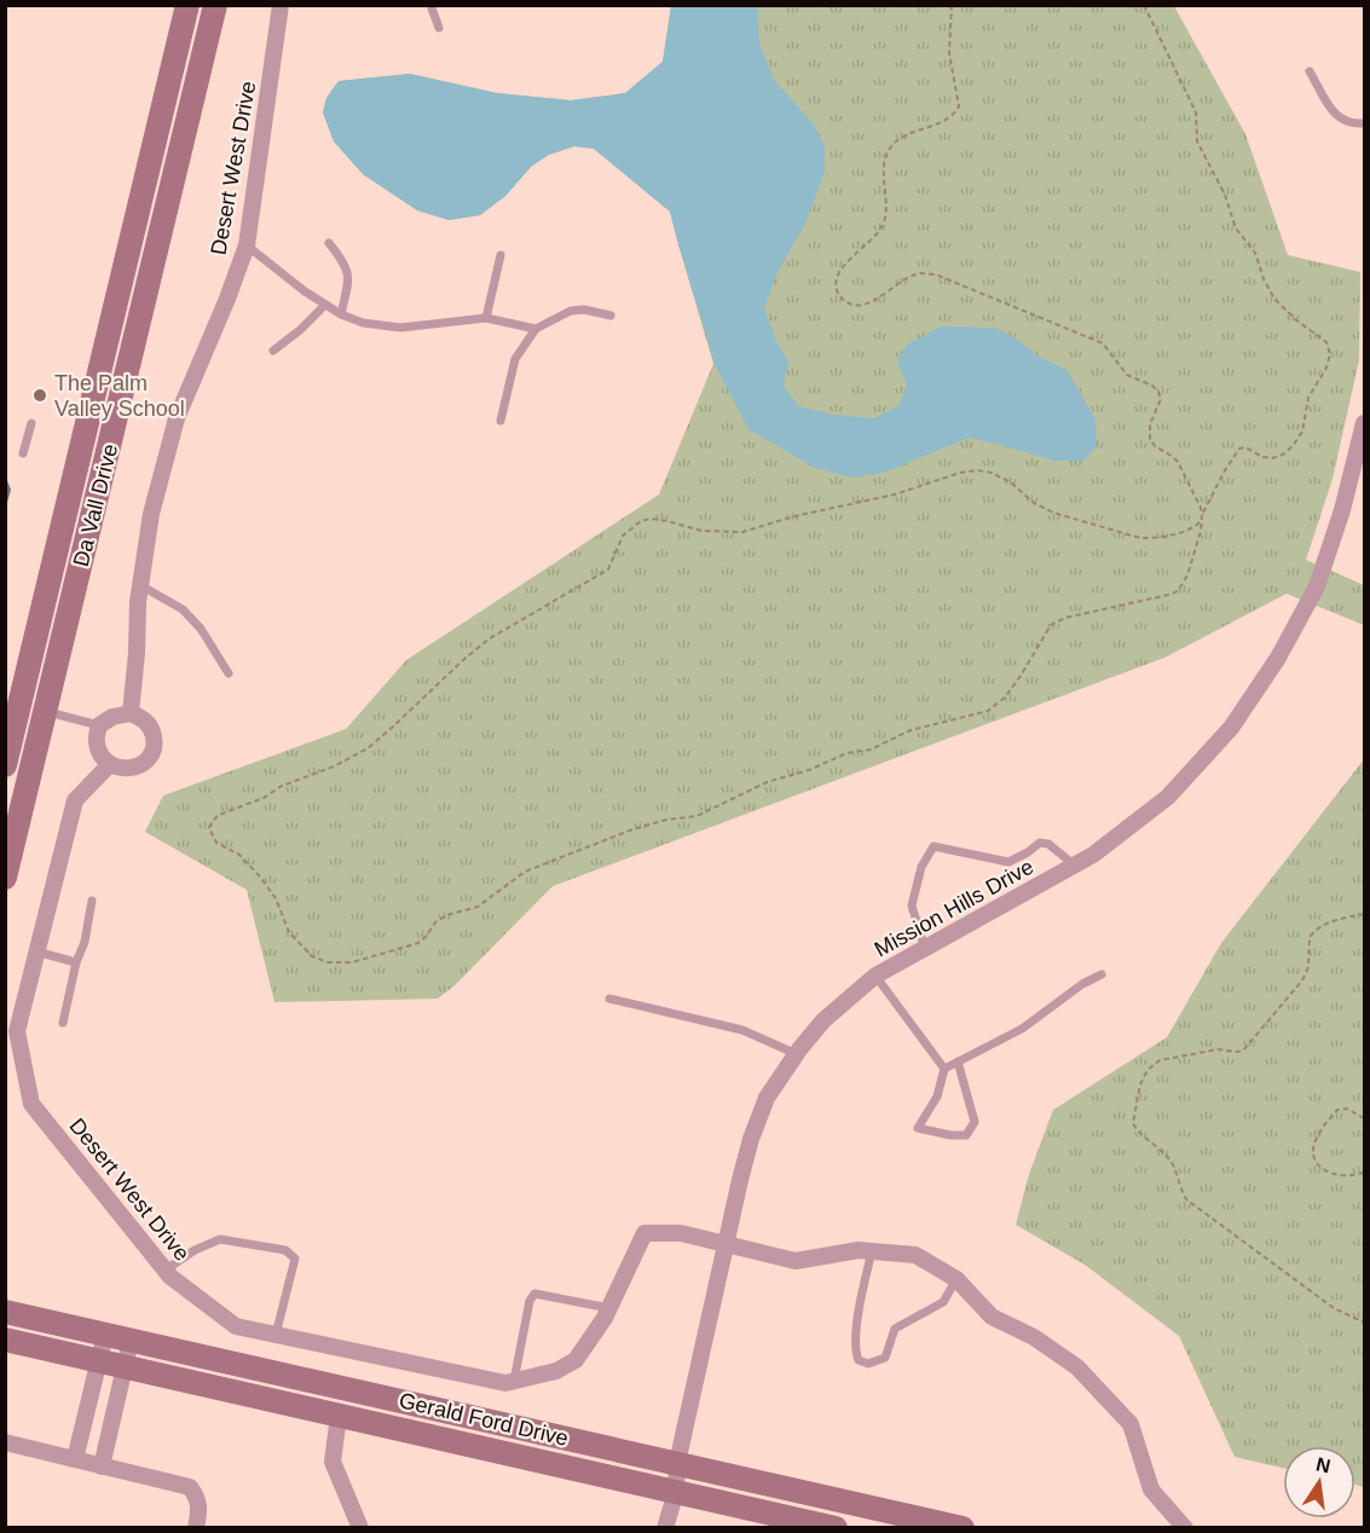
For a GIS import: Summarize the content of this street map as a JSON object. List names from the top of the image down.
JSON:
{
  "streets": {
    "main road": ["Da Vall Drive", "Gerald Ford Drive"],
    "street": ["Desert West Drive", "Mission Hills Drive"]
  },
  "crossings": [
    ["Desert West Drive", "Mission Hills Drive"],
    ["Mission Hills Drive", "Gerald Ford Drive"]
  ],
  "places": ["The Palm Valley School"],
  "north": "top"
}
